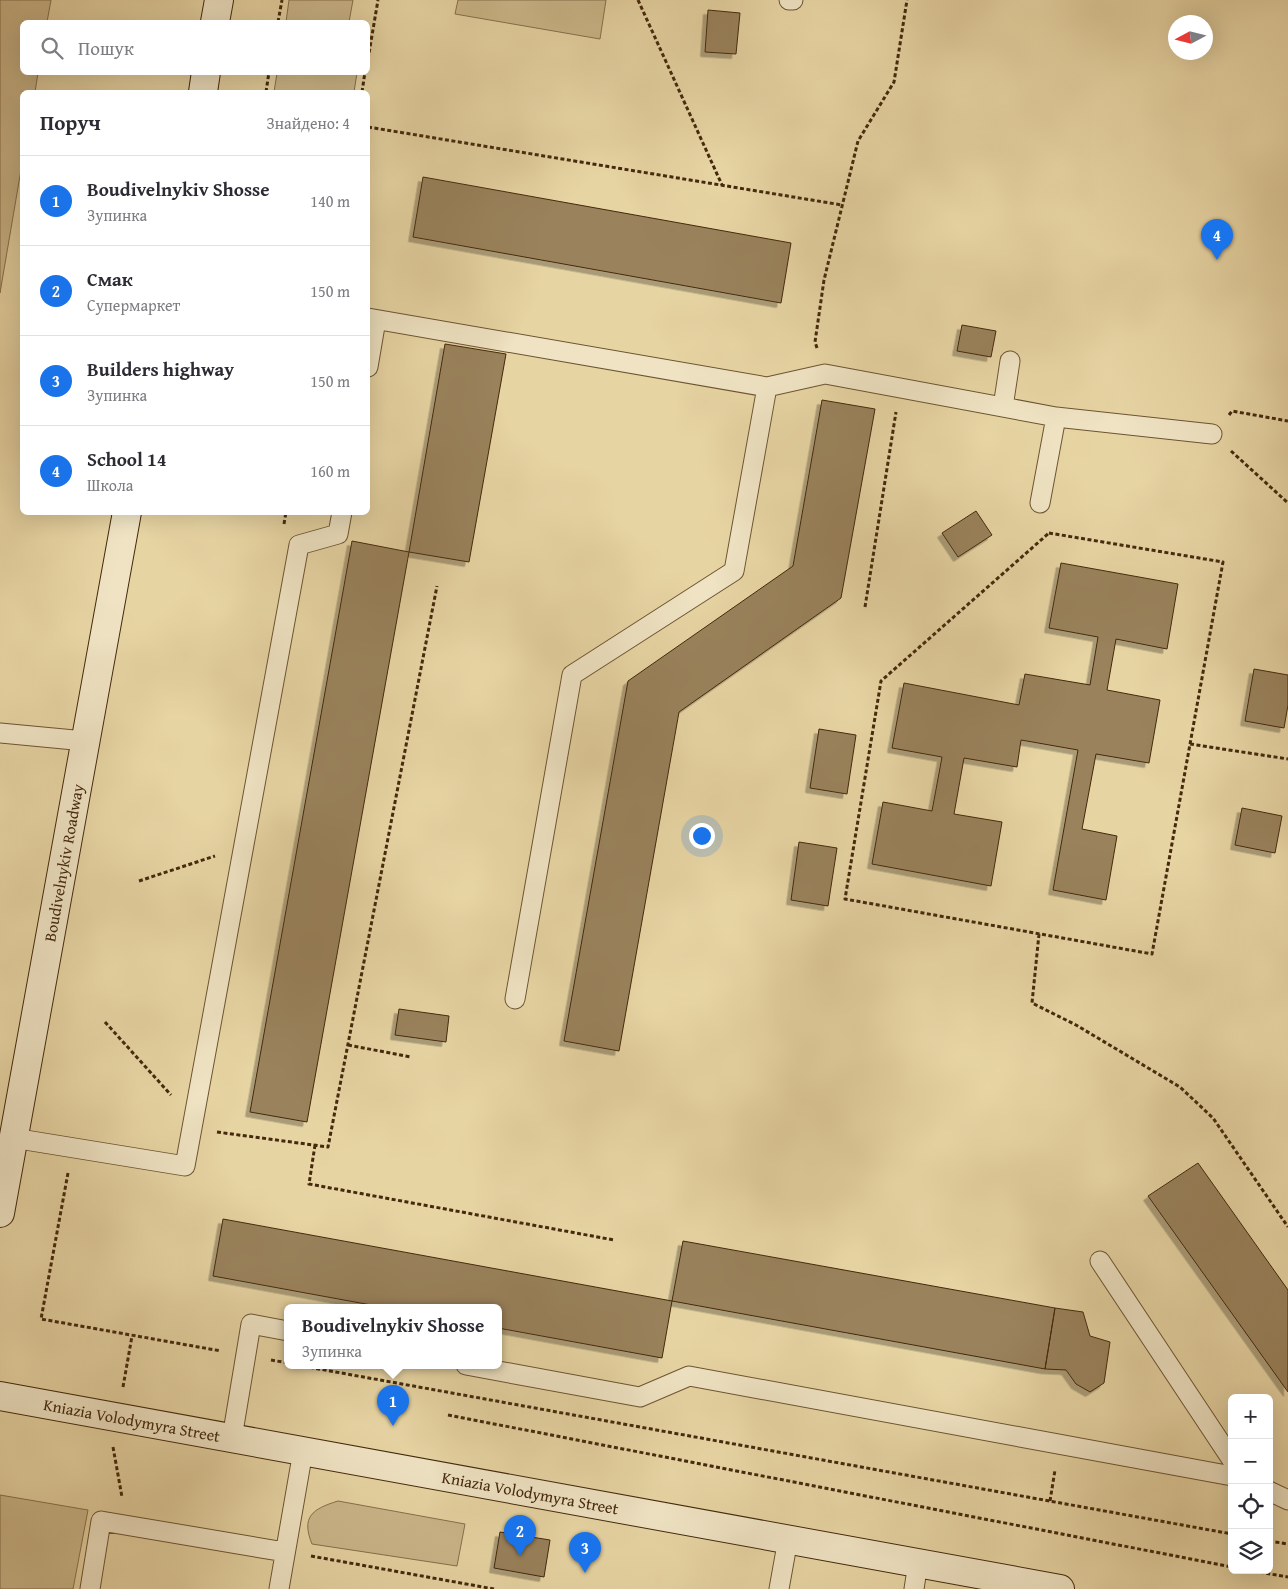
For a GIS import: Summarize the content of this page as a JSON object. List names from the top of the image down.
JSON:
{
  "streets": {
    "main road": ["Boudivelnykiv Roadway", "Kniazia Volodymyra Street"]
  },
  "north": "left",
  "page": {
    "search": "Пошук",
    "heading": ["Поруч", "Знайдено: 4"],
    "list": [
      {
        "mark": "1",
        "name": "Boudivelnykiv Shosse",
        "note": "Зупинка",
        "value": "140 m"
      },
      {
        "mark": "2",
        "name": "Смак",
        "note": "Супермаркет",
        "value": "150 m"
      },
      {
        "mark": "3",
        "name": "Builders highway",
        "note": "Зупинка",
        "value": "150 m"
      },
      {
        "mark": "4",
        "name": "School 14",
        "note": "Школа",
        "value": "160 m"
      }
    ],
    "pins": [
      "4",
      "1",
      "2",
      "3"
    ],
    "popup": ["Boudivelnykiv Shosse", "Зупинка"],
    "map_buttons": ["+", "−"]
  }
}
